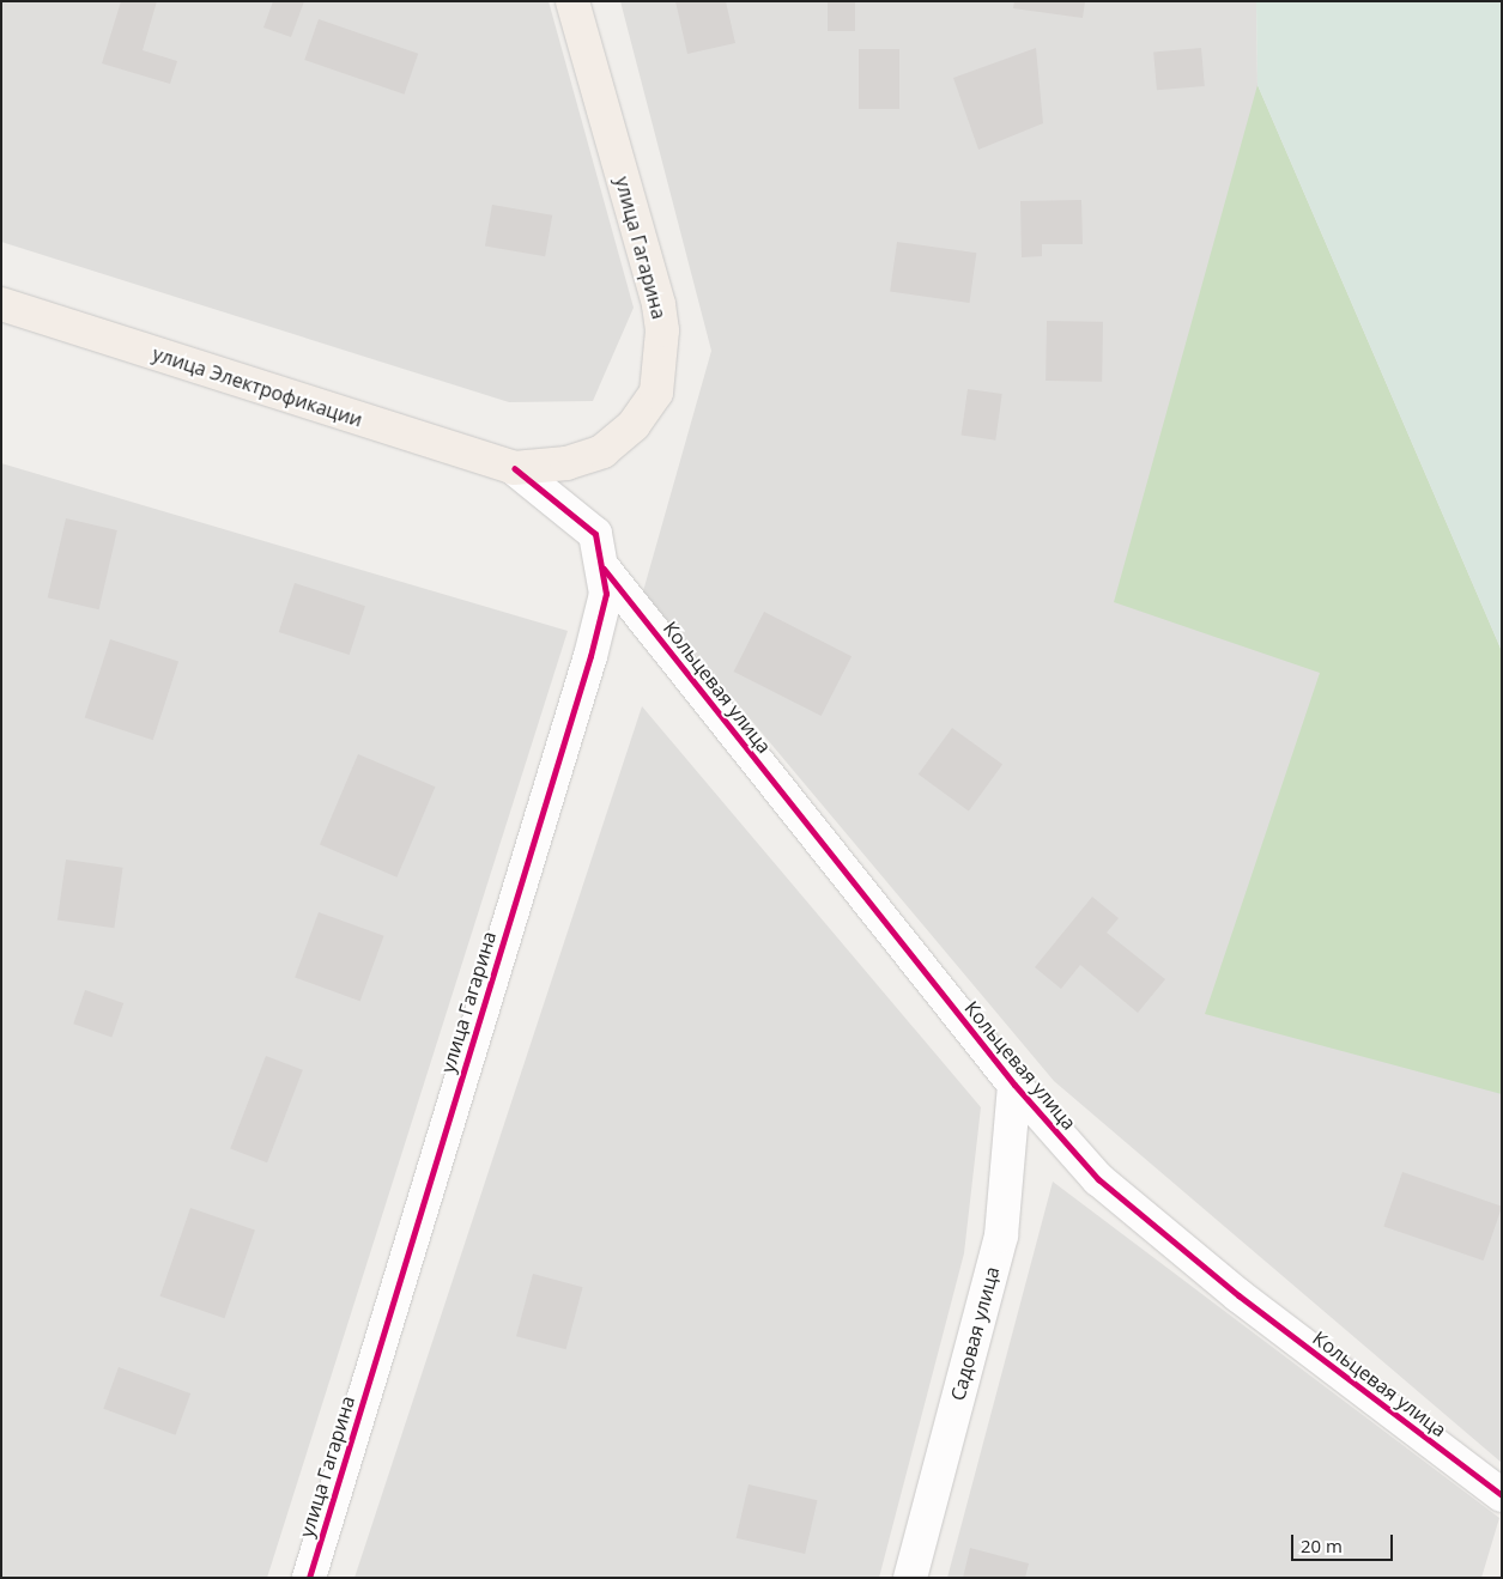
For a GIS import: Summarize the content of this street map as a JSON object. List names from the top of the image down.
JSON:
{
  "streets": {
    "main road": ["улица Гагарина", "улица Электрофикации"],
    "street": ["Кольцевая улица", "Садовая улица"]
  },
  "crossings": [
    ["улица Гагарина", "улица Электрофикации"],
    ["улица Гагарина", "Кольцевая улица"],
    ["Кольцевая улица", "Садовая улица"]
  ],
  "scale_bar": "20 m"
}
